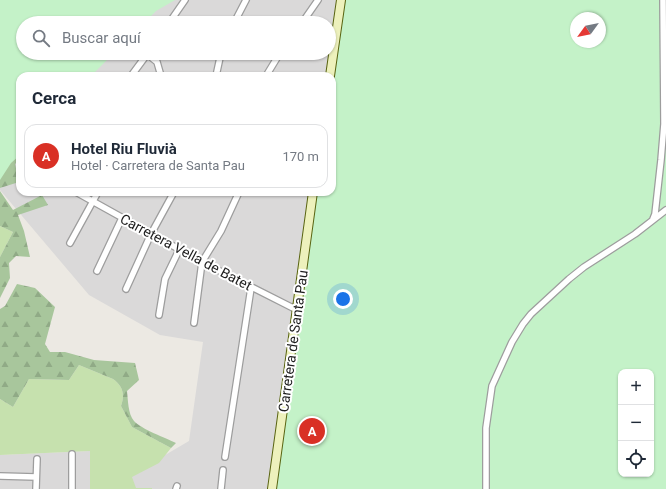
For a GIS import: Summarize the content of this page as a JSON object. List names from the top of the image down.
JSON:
{
  "streets": {
    "main road": ["Carretera de Santa Pau"],
    "street": ["Carretera Vella de Batet"]
  },
  "crossings": [
    ["Carretera Vella de Batet", "Carretera de Santa Pau"]
  ],
  "north": "bottom left",
  "page": {
    "search": "Buscar aquí",
    "heading": "Cerca",
    "list": [
      {
        "mark": "A",
        "name": "Hotel Riu Fluvià",
        "note": "Hotel · Carretera de Santa Pau",
        "value": "170 m"
      }
    ],
    "map_buttons": ["+", "−"],
    "pins": "A"
  }
}
